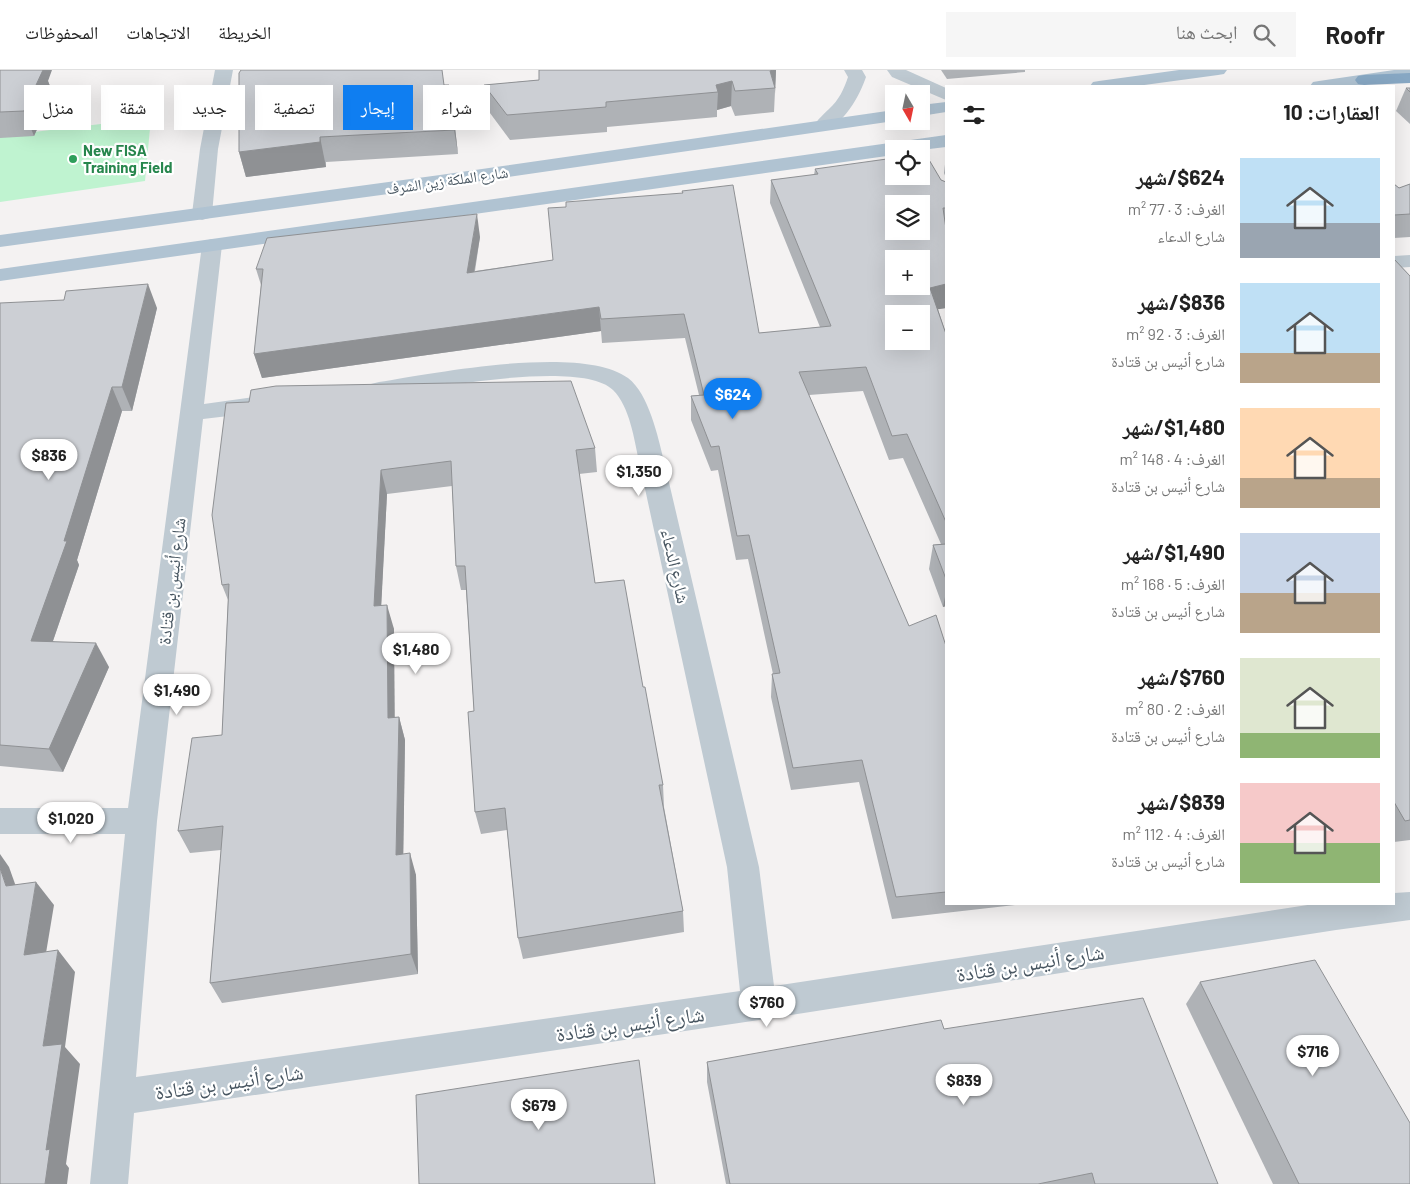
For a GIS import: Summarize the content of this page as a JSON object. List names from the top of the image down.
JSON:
{
  "streets": {
    "main road": ["شارع الملكة زين الشرف"],
    "street": ["شارع الدعاء", "شارع أنيس بن قتادة"]
  },
  "crossings": [
    ["شارع الملكة زين الشرف", "شارع أنيس بن قتادة"],
    ["شارع الدعاء", "شارع أنيس بن قتادة"]
  ],
  "places": ["New FISA Training Field"],
  "north": "bottom",
  "page": {
    "header": "Roofr",
    "search": "ابحث هنا",
    "nav": ["الخريطة", "الاتجاهات", "المحفوظات"],
    "map_buttons": ["+", "−"],
    "chip": [
      "شراء",
      "إيجار",
      "تصفية",
      "جديد",
      "شقة",
      "منزل"
    ],
    "heading": "العقارات: 10",
    "list": [
      {
        "name": "$624/شهر",
        "note": "الغرف: 3 · 77 m² · شارع الدعاء"
      },
      {
        "name": "$836/شهر",
        "note": "الغرف: 3 · 92 m² · شارع أنيس بن قتادة"
      },
      {
        "name": "$1,480/شهر",
        "note": "الغرف: 4 · 148 m² · شارع أنيس بن قتادة"
      },
      {
        "name": "$1,490/شهر",
        "note": "الغرف: 5 · 168 m² · شارع أنيس بن قتادة"
      },
      {
        "name": "$760/شهر",
        "note": "الغرف: 2 · 80 m² · شارع أنيس بن قتادة"
      },
      {
        "name": "$839/شهر",
        "note": "الغرف: 4 · 112 m² · شارع أنيس بن قتادة"
      }
    ],
    "price": [
      "$624",
      "$836",
      "$1,350",
      "$1,480",
      "$1,490",
      "$1,020",
      "$760",
      "$716",
      "$839",
      "$679"
    ]
  }
}
